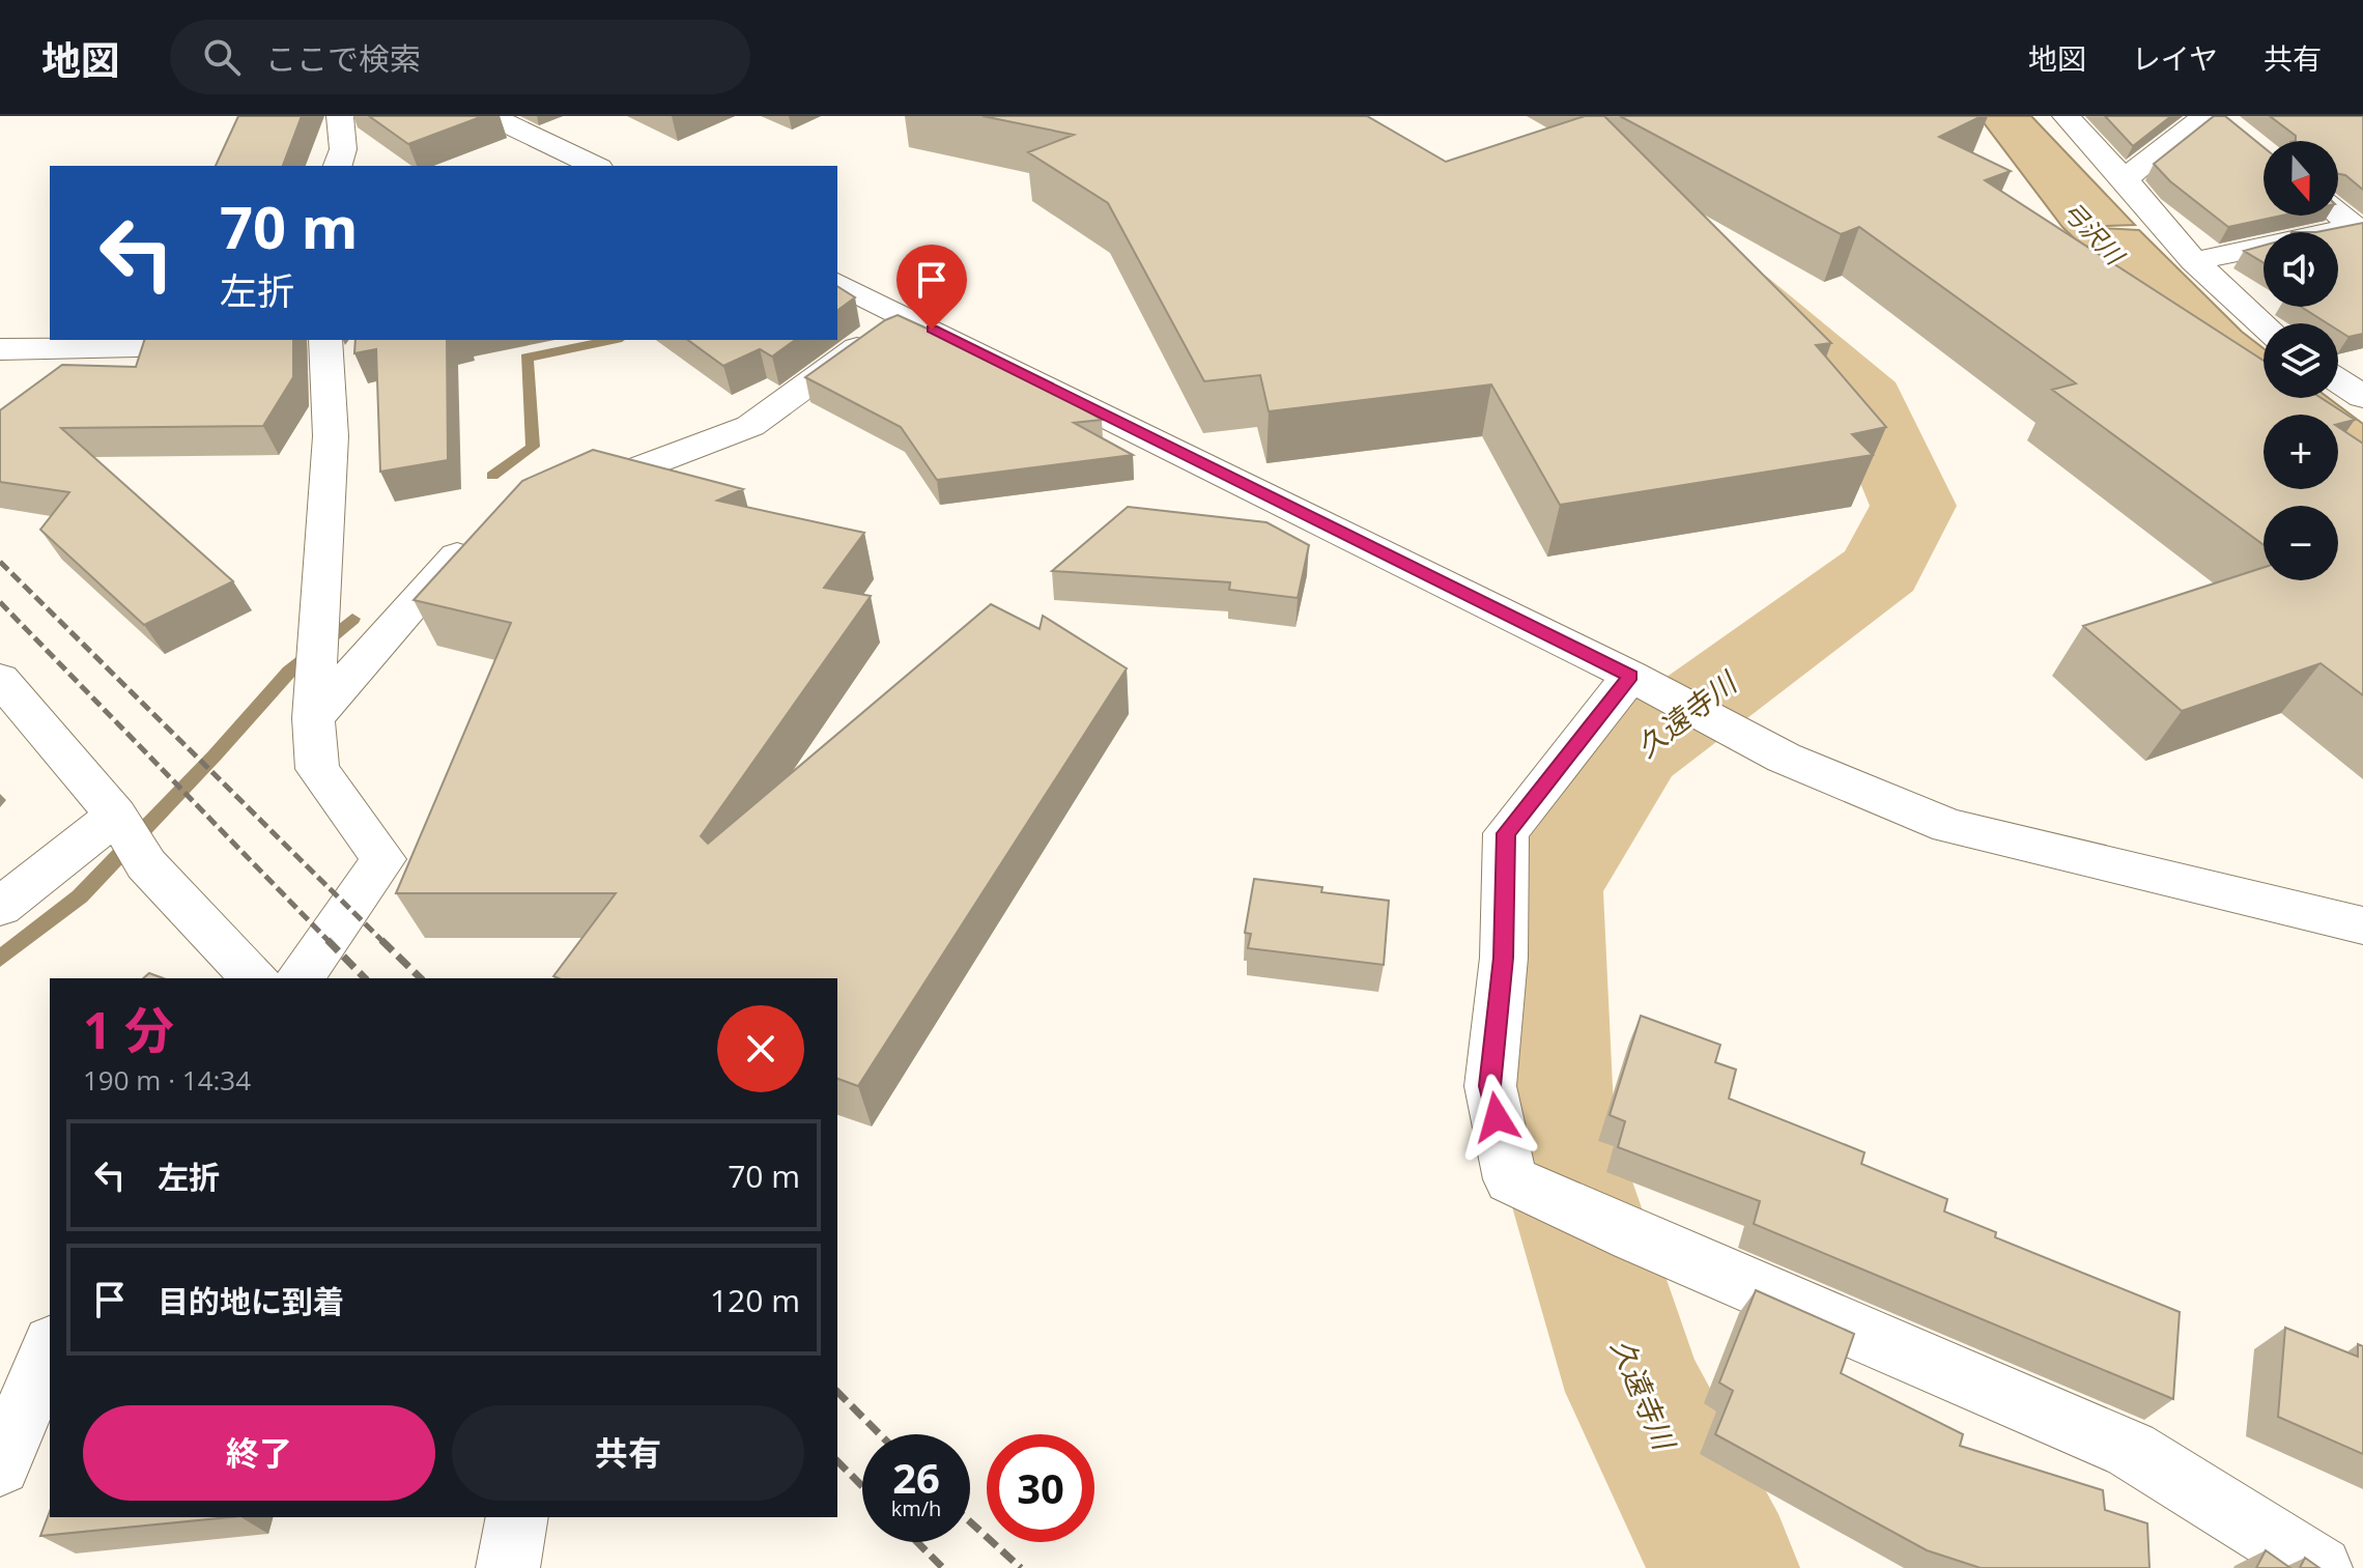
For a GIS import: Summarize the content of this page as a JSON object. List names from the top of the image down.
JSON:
{
  "water": ["弓沢川", "久遠寺川"],
  "north": "bottom",
  "page": {
    "header": "地図",
    "search": "ここで検索",
    "nav": ["地図", "レイヤ", "共有"],
    "map_buttons": ["+", "−"],
    "turn": ["70 m", "左折"],
    "heading": ["1 分", "190 m · 14:34"],
    "list": [
      {
        "name": "左折",
        "value": "70 m"
      },
      {
        "name": "目的地に到着",
        "value": "120 m"
      }
    ],
    "buttons": ["終了", "共有"],
    "speed": "26 km/h",
    "limit": "30"
  }
}
